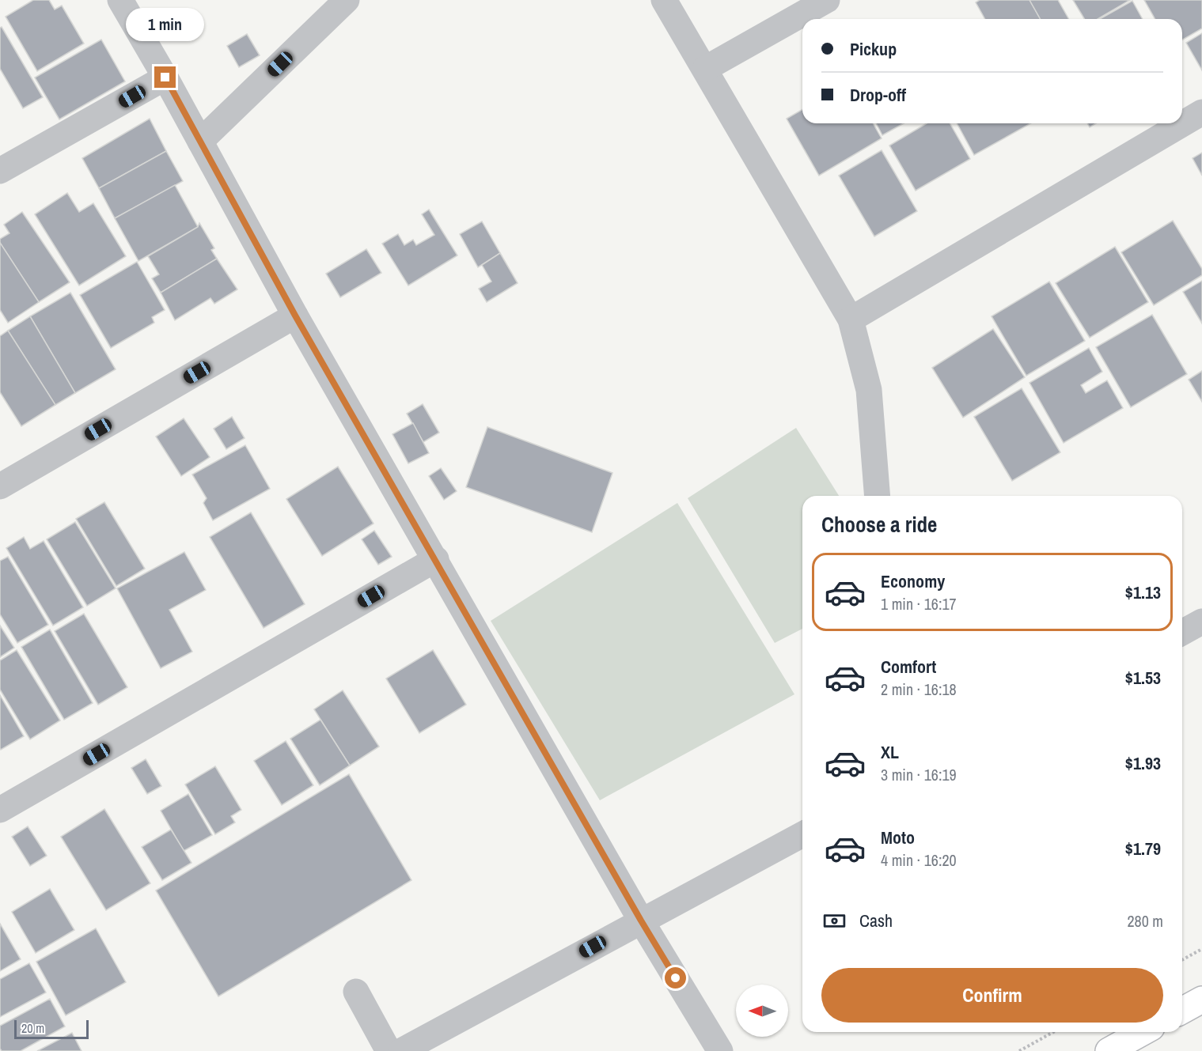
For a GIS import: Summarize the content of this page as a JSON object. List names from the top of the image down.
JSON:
{
  "scale_bar": "20 m",
  "north": "left",
  "page": {
    "bubble": "1 min",
    "banner": ["Pickup", "Drop-off"],
    "heading": "Choose a ride",
    "list": [
      {
        "name": "Economy",
        "note": "1 min · 16:17",
        "value": "$1.13"
      },
      {
        "name": "Comfort",
        "note": "2 min · 16:18",
        "value": "$1.53"
      },
      {
        "name": "XL",
        "note": "3 min · 16:19",
        "value": "$1.93"
      },
      {
        "name": "Moto",
        "note": "4 min · 16:20",
        "value": "$1.79"
      }
    ],
    "pay": ["Cash", "280 m"],
    "buttons": "Confirm",
    "scale": "20 m"
  }
}
